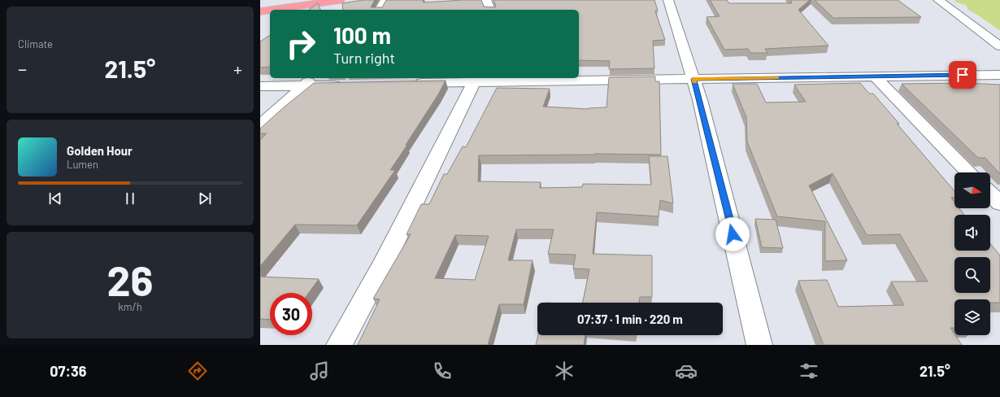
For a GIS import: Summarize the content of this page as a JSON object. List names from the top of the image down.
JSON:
{
  "north": "right",
  "page": {
    "tile": [
      "Climate",
      ["26", "km/h"]
    ],
    "turn": ["100 m", "Turn right"],
    "heat": ["−", "21.5°", "+"],
    "song": ["Golden Hour", "Lumen"],
    "limit": "30",
    "trip": "07:37 · 1 min · 220 m",
    "tabs": ["07:36", "21.5°"]
  }
}
